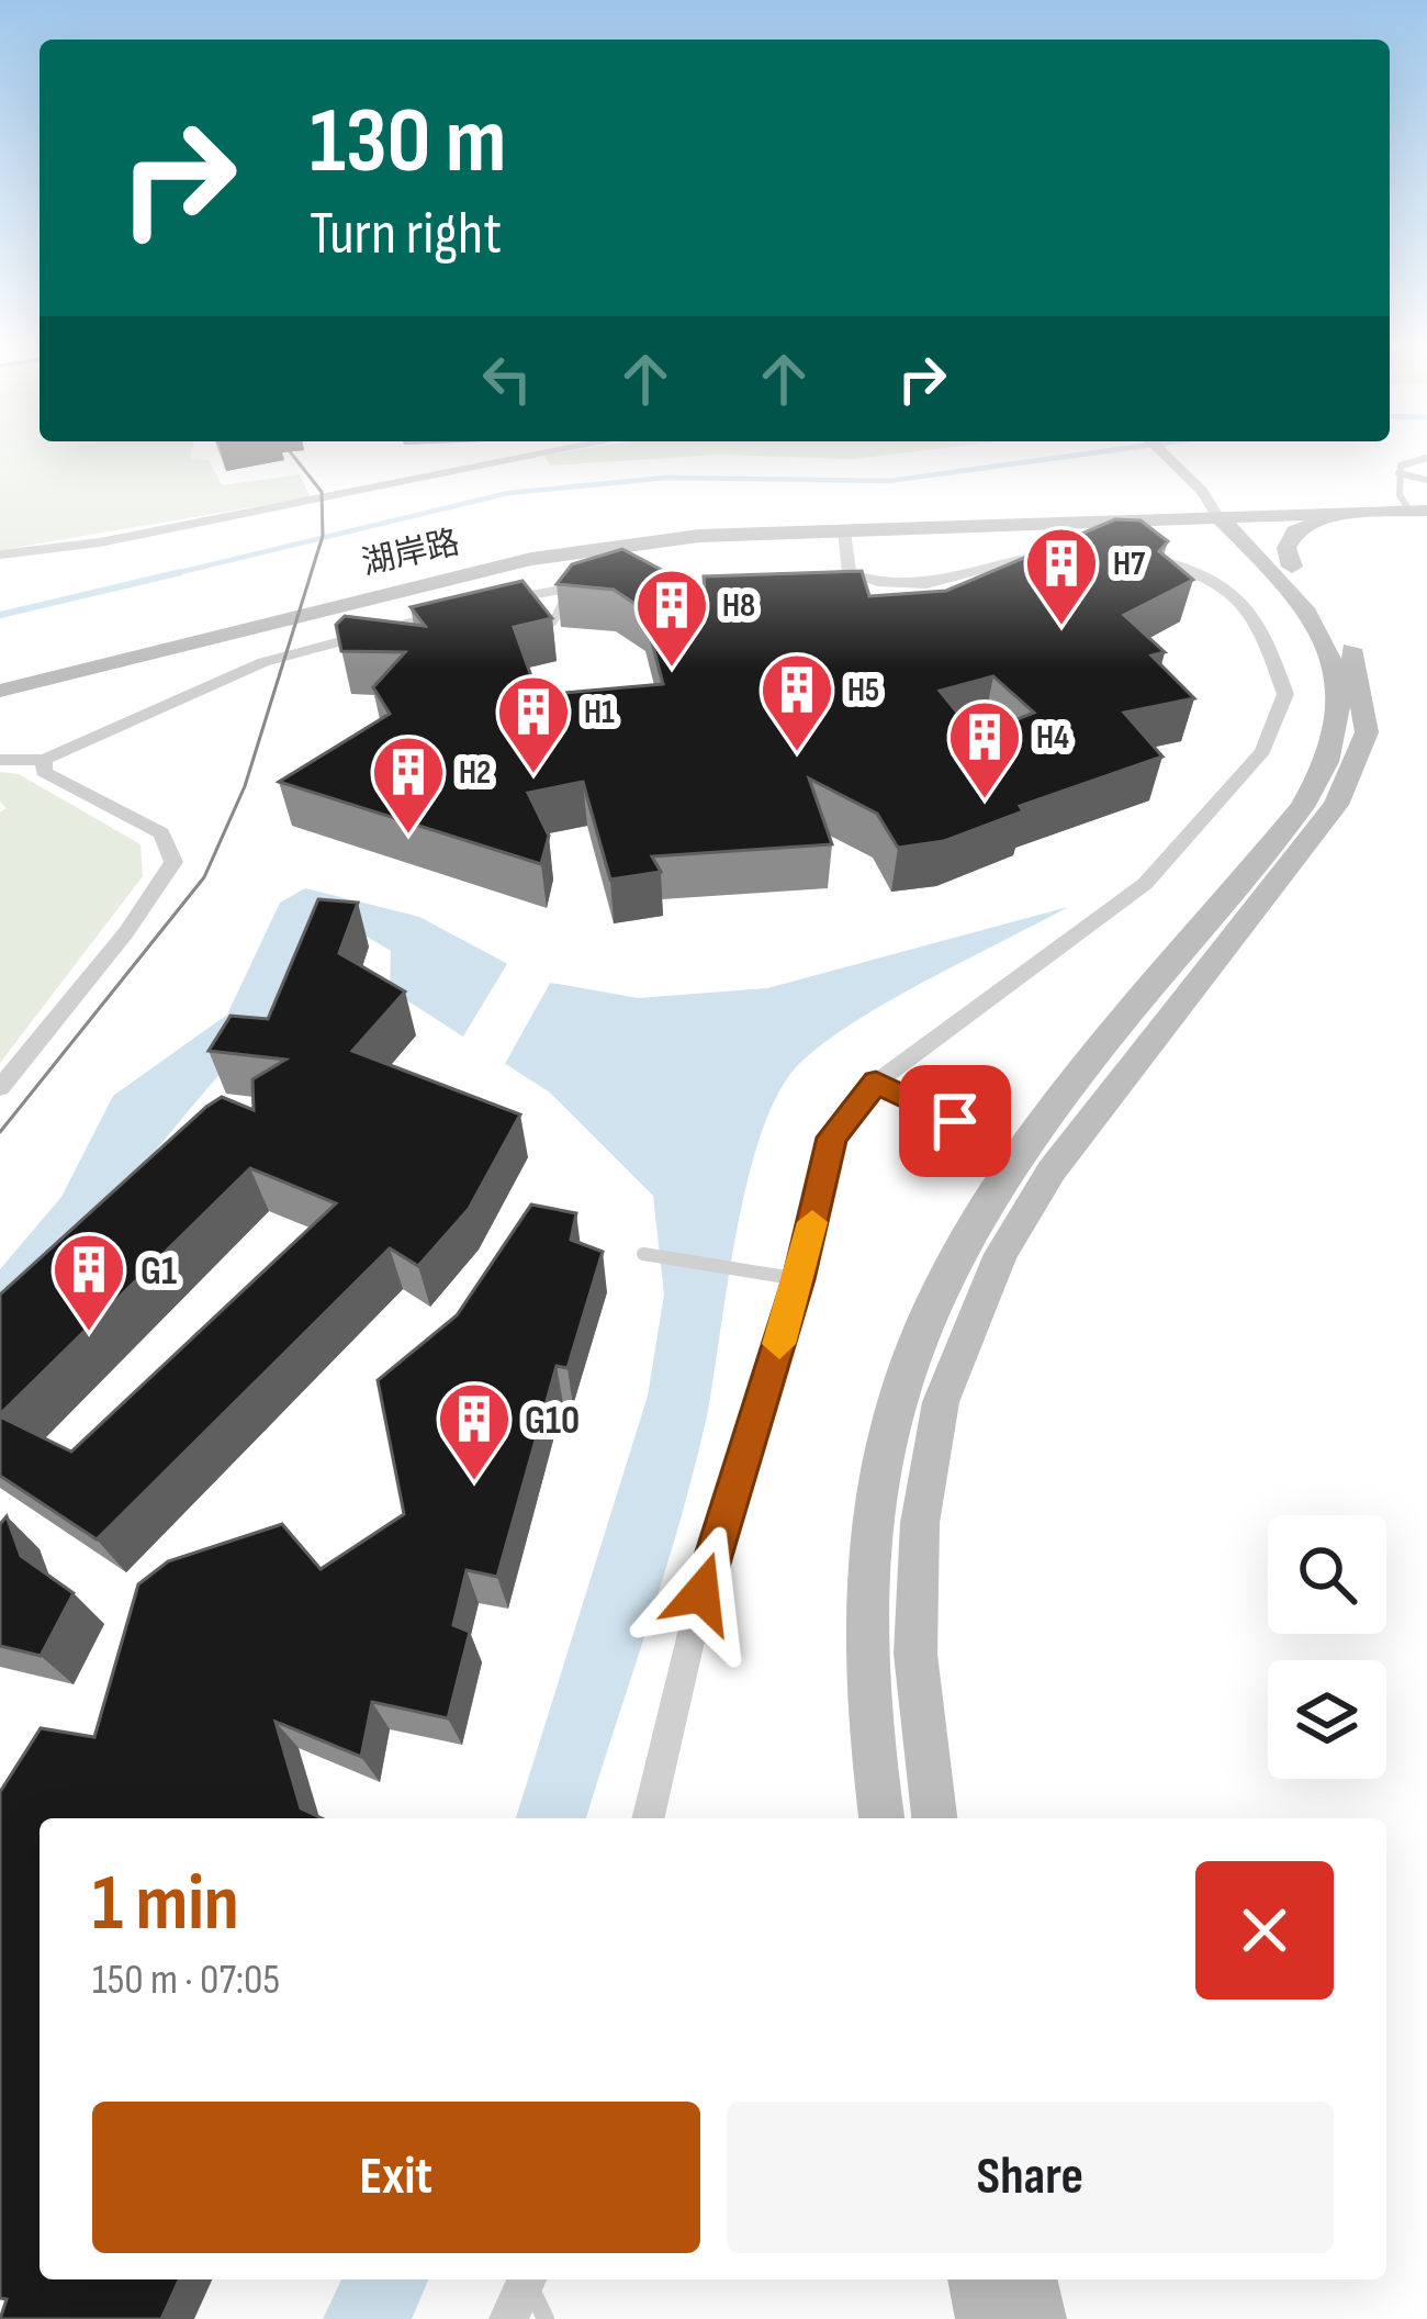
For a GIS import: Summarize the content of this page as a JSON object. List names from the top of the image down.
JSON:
{
  "streets": {
    "street": ["湖岸路"]
  },
  "places": {
    "building": [
      "H7",
      "H8",
      "H5",
      "H1",
      "H4",
      "H2",
      "G1",
      "G10"
    ]
  },
  "page": {
    "turn": ["130 m", "Turn right"],
    "heading": ["1 min", "150 m · 07:05"],
    "buttons": ["Exit", "Share"]
  }
}
